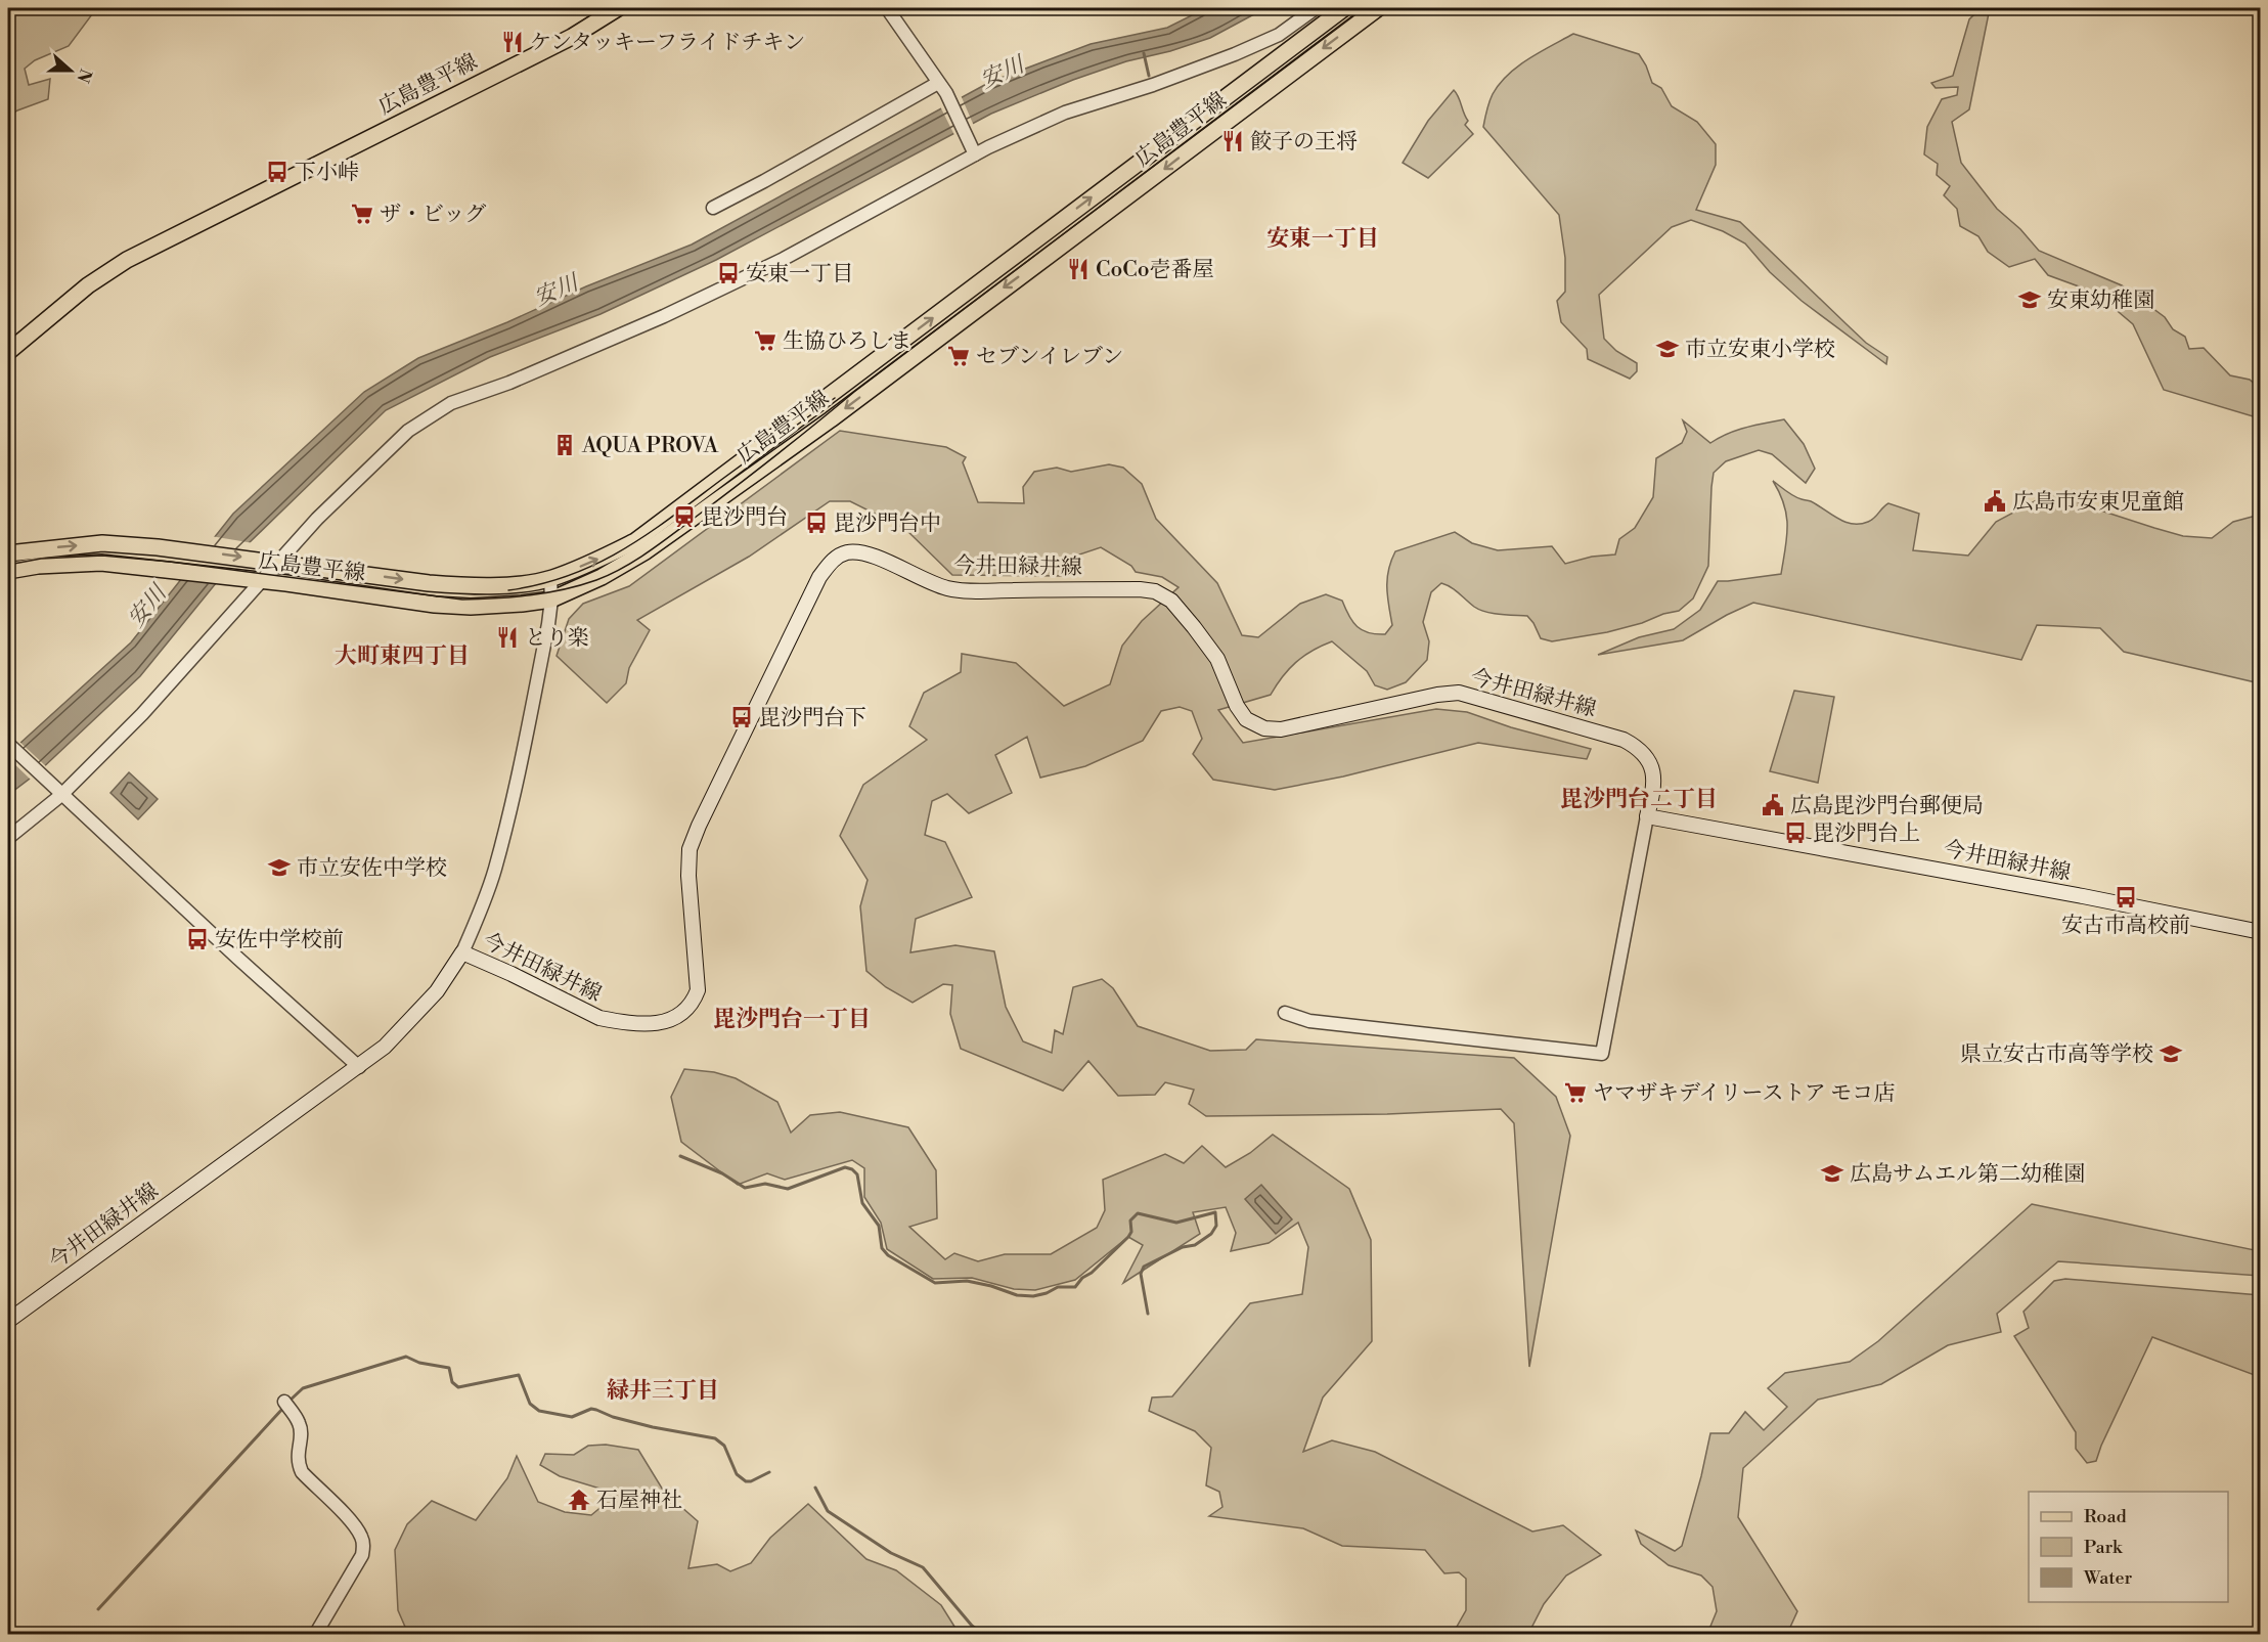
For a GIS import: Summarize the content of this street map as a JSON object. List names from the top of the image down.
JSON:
{
  "streets": {
    "main road": ["広島豊平線", "今井田緑井線"]
  },
  "districts": [
    "安東一丁目",
    "大町東四丁目",
    "毘沙門台二丁目",
    "毘沙門台一丁目",
    "緑井三丁目"
  ],
  "water": ["安川"],
  "places": {
    "restaurant": [
      "ケンタッキーフライドチキン",
      "餃子の王将",
      "CoCo壱番屋",
      "とり楽"
    ],
    "bus stop": [
      "下小峠",
      "安東一丁目",
      "毘沙門台中",
      "毘沙門台下",
      "毘沙門台上",
      "安古市高校前",
      "安佐中学校前"
    ],
    "supermarket": [
      "ザ・ビッグ",
      "生協ひろしま",
      "セブンイレブン",
      "ヤマザキデイリーストア モコ店"
    ],
    "school or university": [
      "安東幼稚園",
      "市立安東小学校",
      "市立安佐中学校",
      "県立安古市高等学校",
      "広島サムエル第二幼稚園"
    ],
    "building": ["AQUA PROVA"],
    "public building": ["広島市安東児童館", "広島毘沙門台郵便局"],
    "station": ["毘沙門台"],
    "temple": ["石屋神社"]
  },
  "legend": ["Road", "Park", "Water"],
  "north": "right"
}
